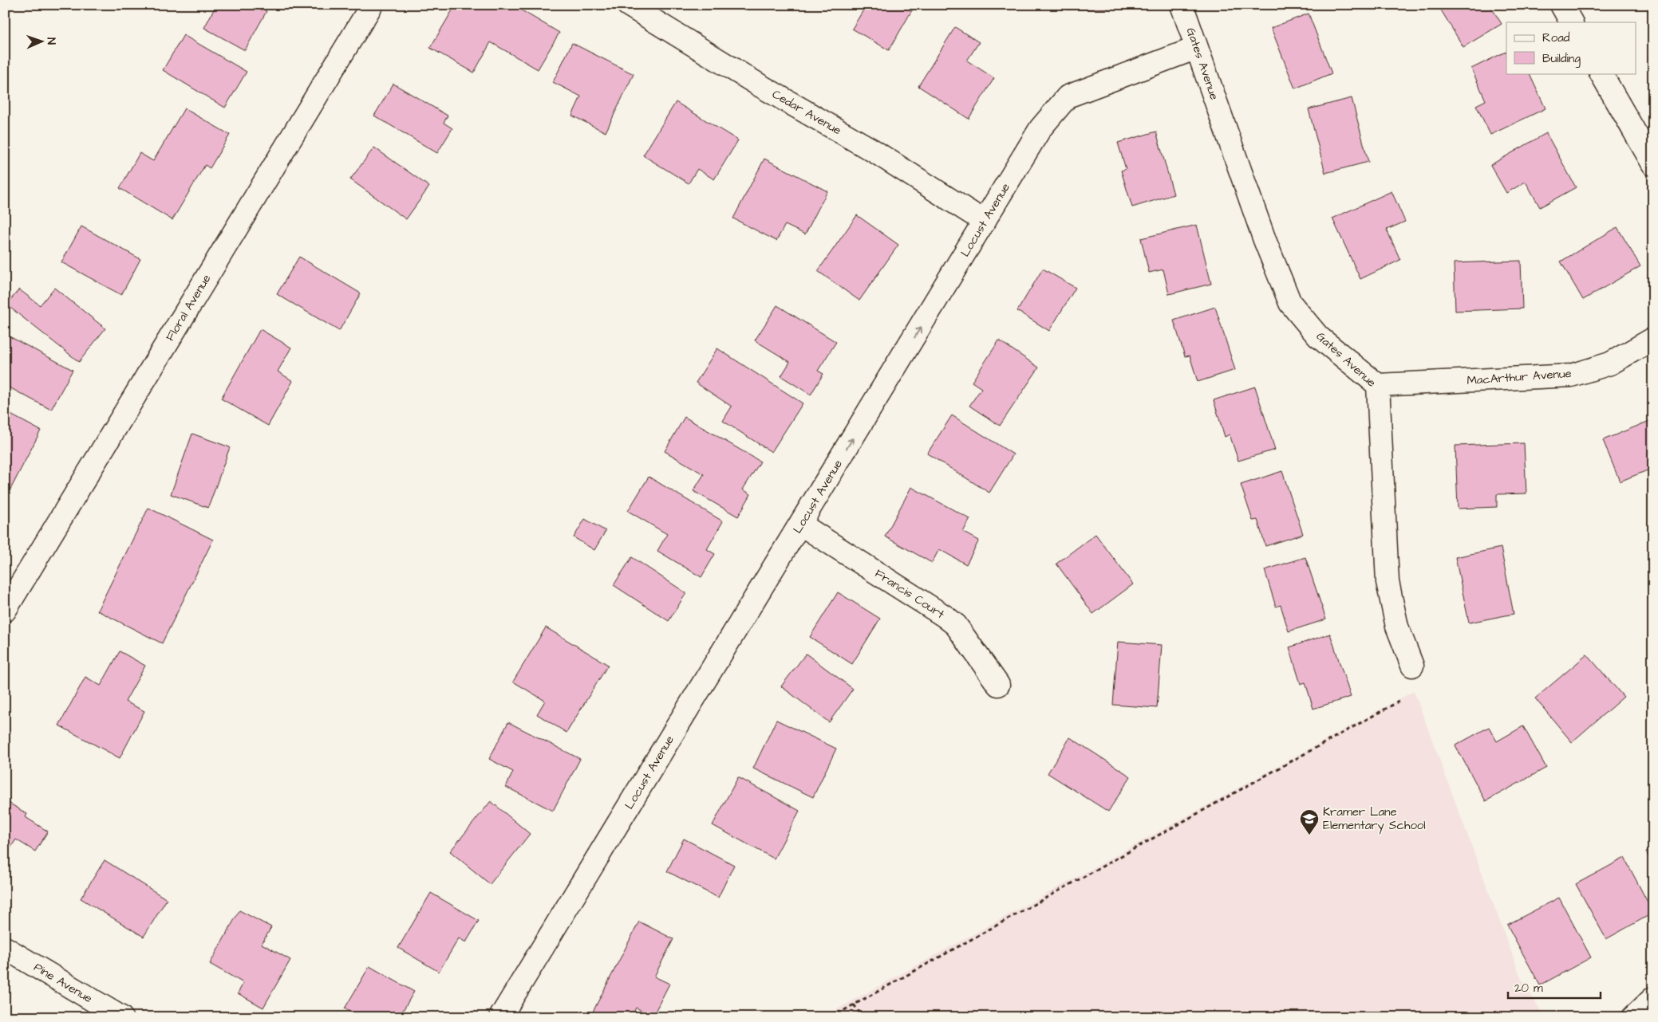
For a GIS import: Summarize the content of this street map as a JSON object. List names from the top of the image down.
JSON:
{
  "streets": {
    "street": [
      "Gates Avenue",
      "Cedar Avenue",
      "Locust Avenue",
      "Floral Avenue",
      "MacArthur Avenue",
      "Francis Court",
      "Pine Avenue"
    ]
  },
  "crossings": [
    ["Gates Avenue", "Locust Avenue"],
    ["Gates Avenue", "MacArthur Avenue"],
    ["Cedar Avenue", "Locust Avenue"],
    ["Locust Avenue", "Francis Court"]
  ],
  "places": {
    "school or university": ["Kramer Lane Elementary School"]
  },
  "legend": ["Road", "Building"],
  "scale_bar": "20 m",
  "north": "right"
}
